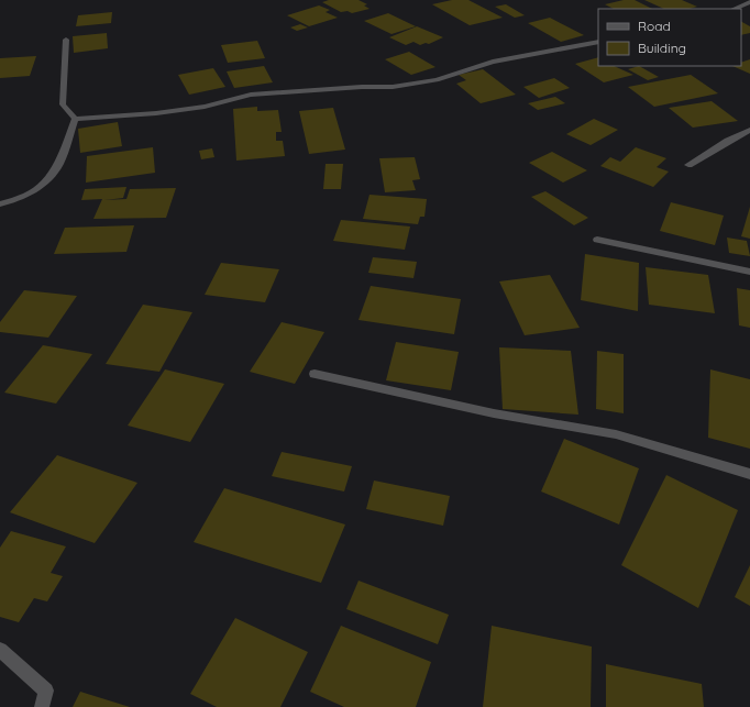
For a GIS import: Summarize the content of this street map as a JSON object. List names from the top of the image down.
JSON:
{
  "legend": ["Road", "Building"]
}
